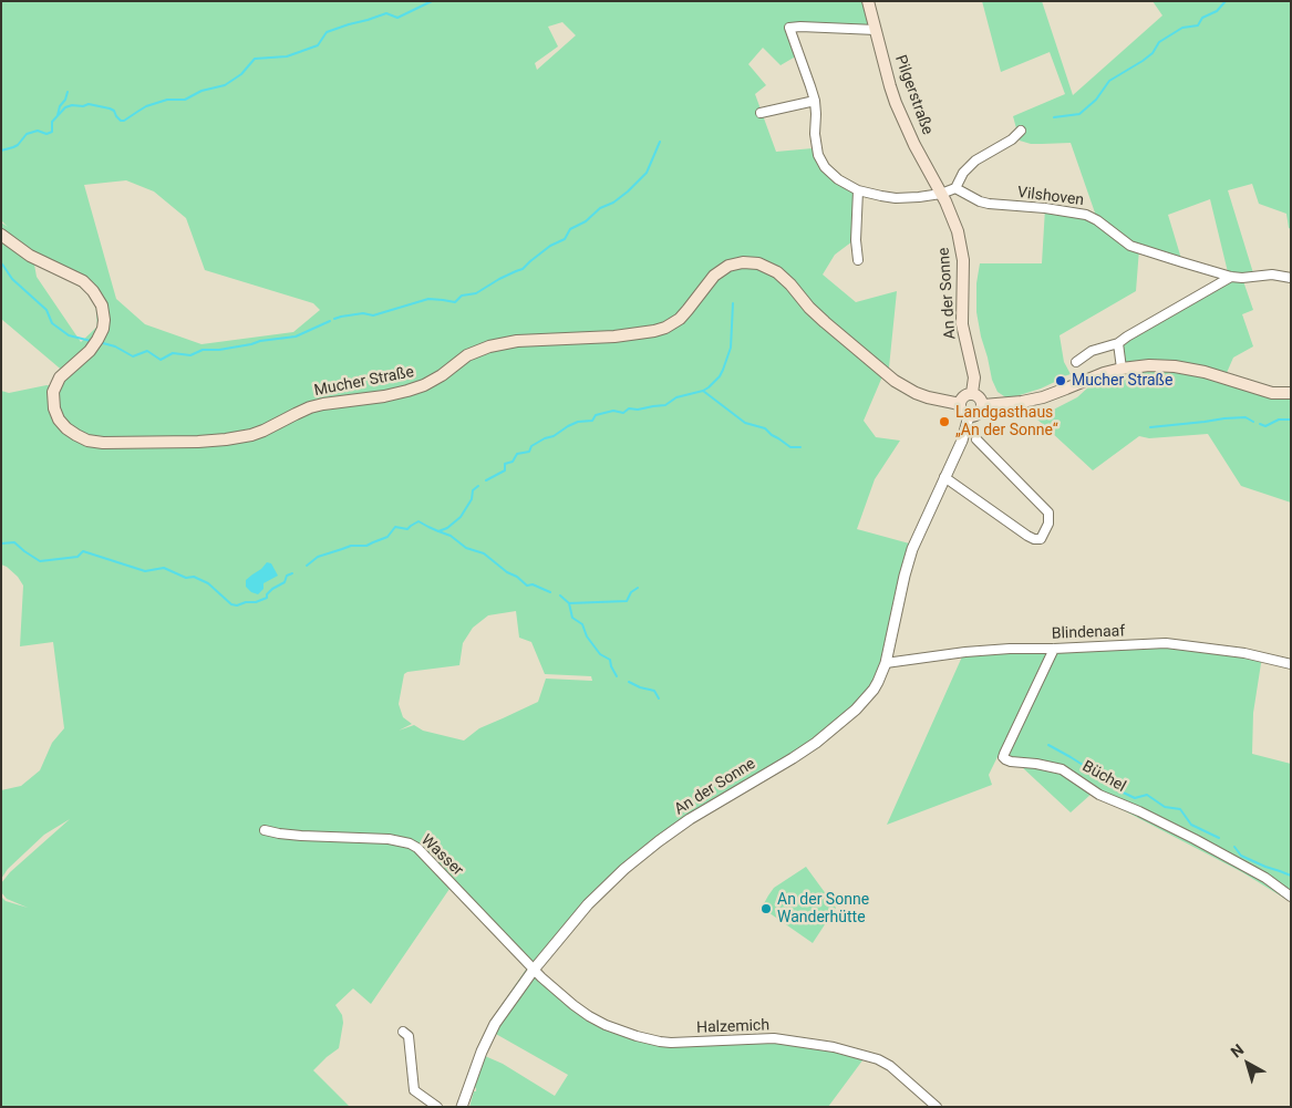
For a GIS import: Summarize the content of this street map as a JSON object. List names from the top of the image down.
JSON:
{
  "streets": {
    "main road": ["Pilgerstraße", "An der Sonne", "Mucher Straße"],
    "street": [
      "Vilshoven",
      "Blindenaaf",
      "Büchel",
      "Wasser",
      "Halzemich"
    ]
  },
  "crossings": [
    ["Pilgerstraße", "An der Sonne"],
    ["An der Sonne", "Mucher Straße"],
    ["An der Sonne", "Blindenaaf"],
    ["An der Sonne", "Wasser"],
    ["An der Sonne", "Halzemich"],
    ["Blindenaaf", "Büchel"],
    ["Wasser", "Halzemich"]
  ],
  "places": ["Mucher Straße", "Landgasthaus „An der Sonne“", "An der Sonne Wanderhütte"],
  "north": "top left"
}
